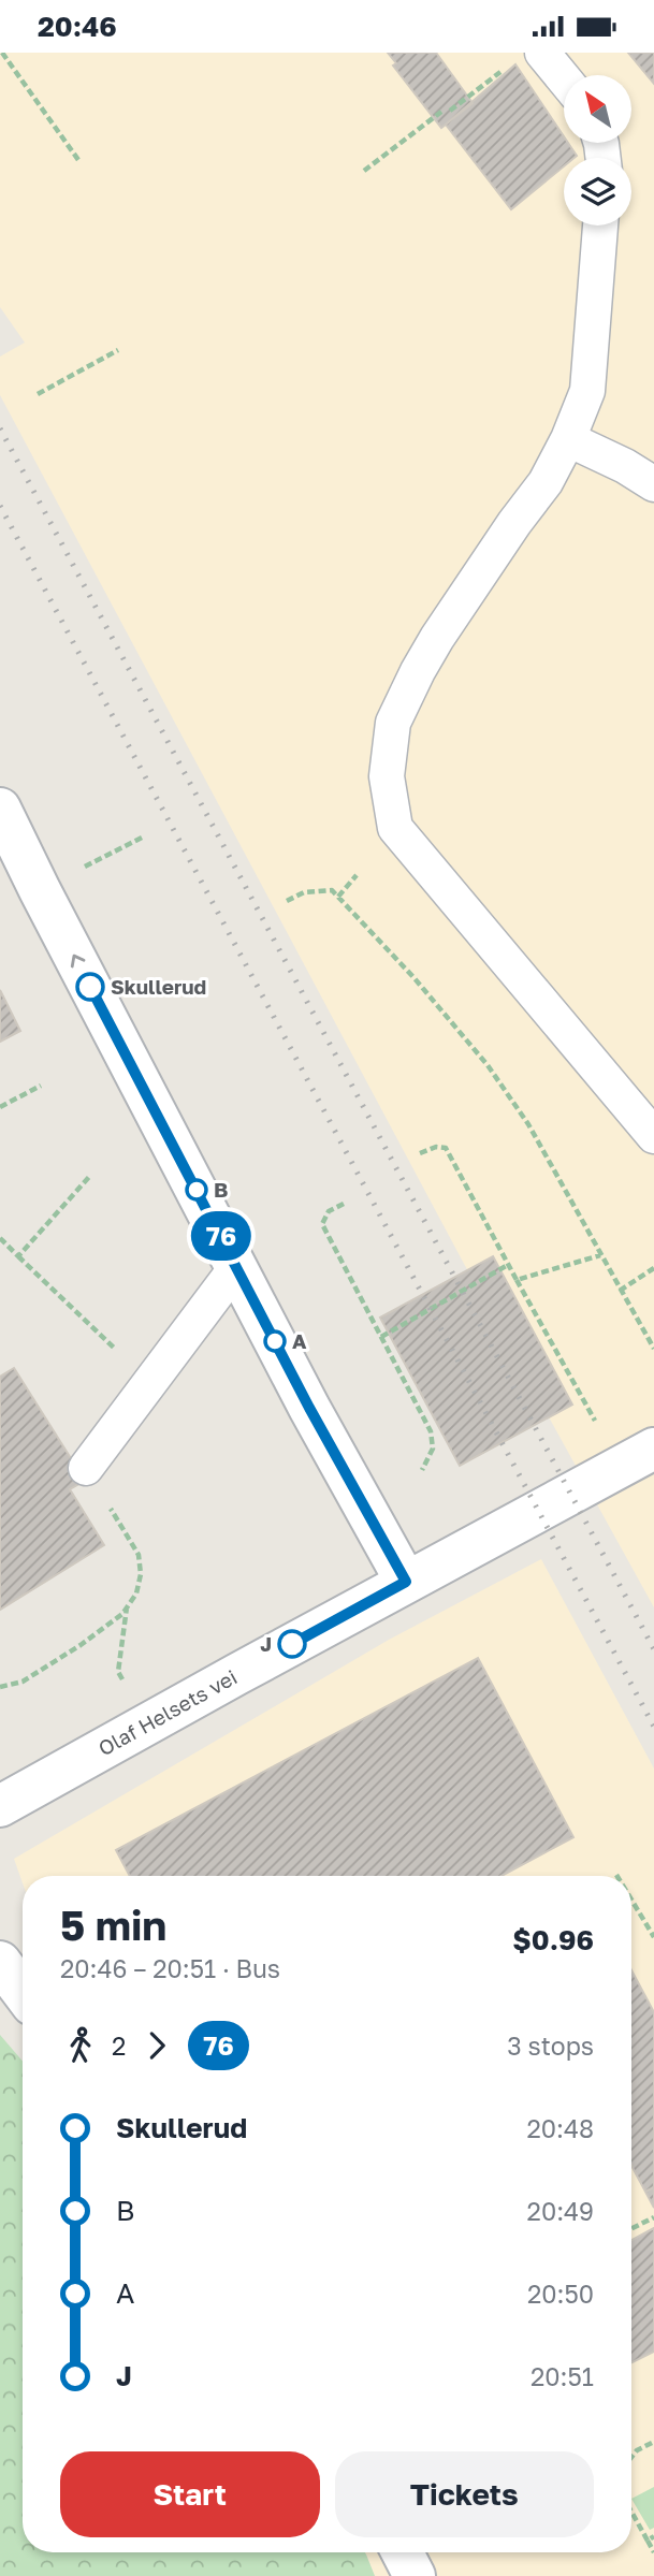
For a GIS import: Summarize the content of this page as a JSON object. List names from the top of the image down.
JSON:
{
  "streets": {
    "street": ["Olaf Helsets vei"]
  },
  "places": [
    "Skullerud",
    "B",
    "A",
    "J"
  ],
  "lines": ["bus line 76"],
  "north": "top left",
  "page": {
    "status": "20:46",
    "on_map": "76",
    "heading": ["5 min", "20:46 – 20:51 · Bus", "$0.96"],
    "legs": ["2", "76", "3 stops"],
    "list": [
      {
        "name": "Skullerud",
        "value": "20:48"
      },
      {
        "name": "B",
        "value": "20:49"
      },
      {
        "name": "A",
        "value": "20:50"
      },
      {
        "name": "J",
        "value": "20:51"
      }
    ],
    "buttons": ["Start", "Tickets"]
  }
}
